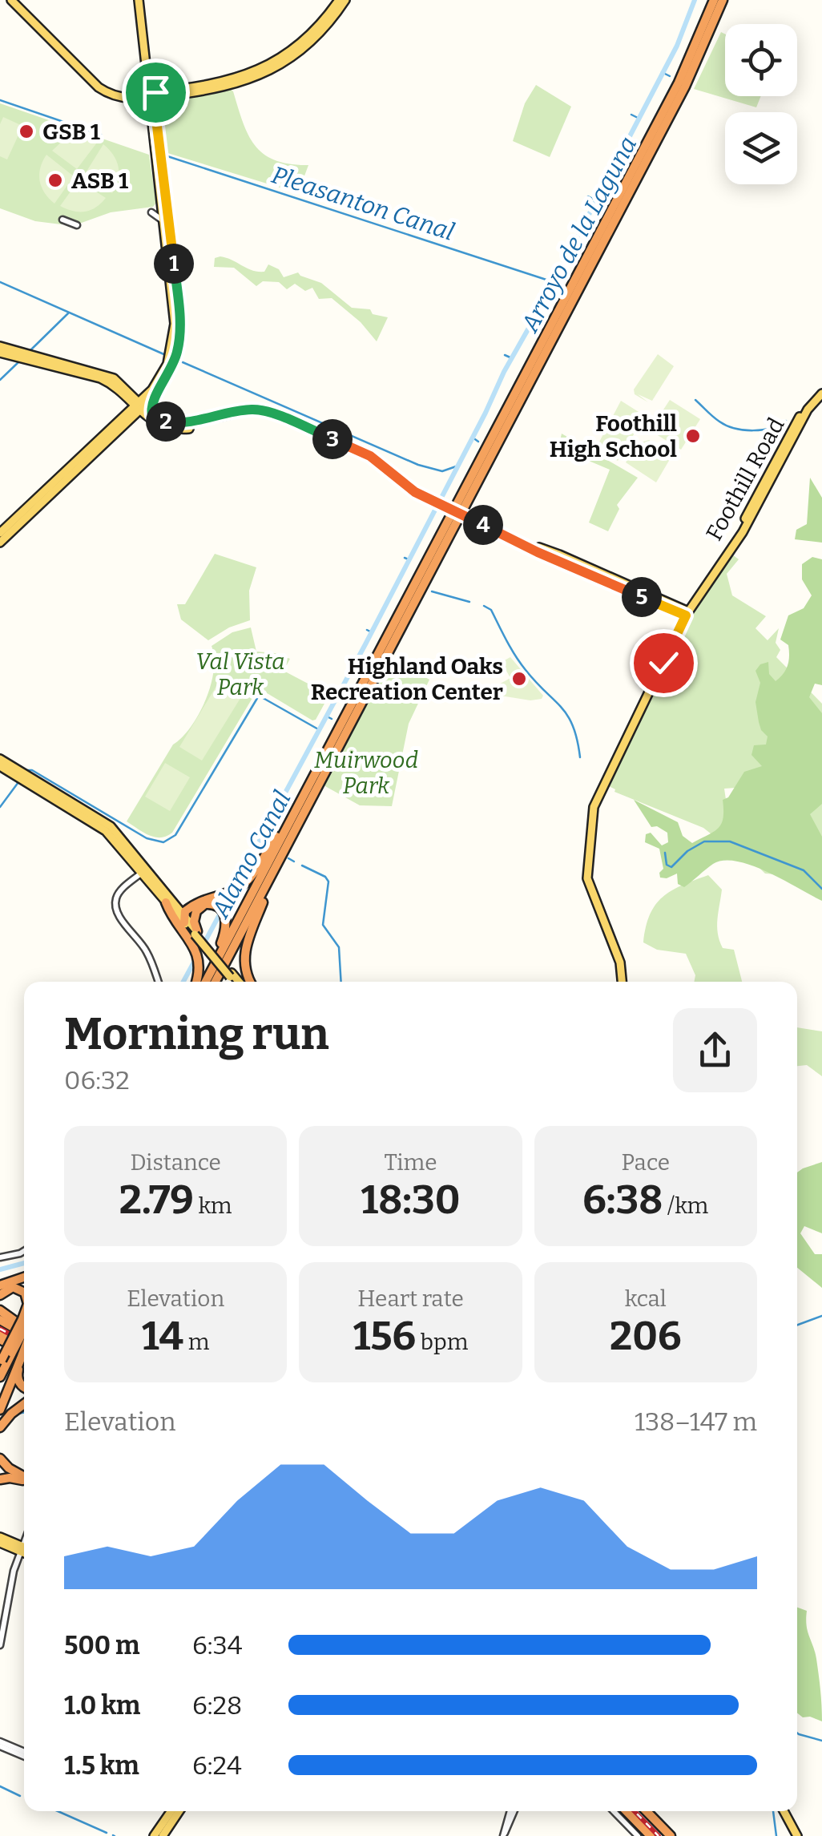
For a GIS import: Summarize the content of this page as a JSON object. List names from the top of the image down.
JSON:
{
  "streets": {
    "main road": ["Foothill Road"]
  },
  "water": ["Pleasanton Canal", "Arroyo de la Laguna", "Alamo Canal"],
  "parks": ["Val Vista Park", "Muirwood Park"],
  "places": [
    "GSB 1",
    "ASB 1",
    "Foothill High School",
    "Highland Oaks Recreation Center"
  ],
  "page": {
    "pins": [
      "1",
      "2",
      "3",
      "4",
      "5"
    ],
    "heading": ["Morning run", "06:32"],
    "stats": [
      ["Distance", "2.79 km"],
      ["Time", "18:30"],
      ["Pace", "6:38 /km"],
      ["Elevation", "14 m"],
      ["Heart rate", "156 bpm"],
      ["kcal", "206"]
    ],
    "chart": ["Elevation", "138–147 m"],
    "list": [
      {
        "name": "500 m",
        "note": "6:34"
      },
      {
        "name": "1.0 km",
        "note": "6:28"
      },
      {
        "name": "1.5 km",
        "note": "6:24"
      }
    ]
  }
}
